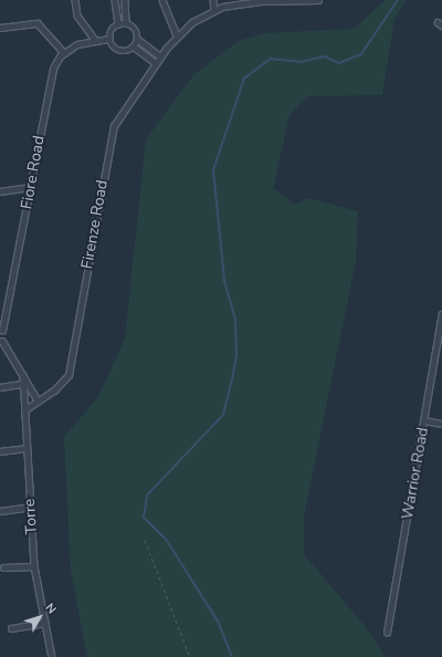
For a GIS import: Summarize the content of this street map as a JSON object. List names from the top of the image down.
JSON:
{
  "streets": {
    "street": [
      "Fiore Road",
      "Firenze Road",
      "Warrior Road",
      "Torre"
    ]
  },
  "crossings": [
    ["Fiore Road", "Torre"],
    ["Firenze Road", "Torre"]
  ],
  "north": "top right"
}
